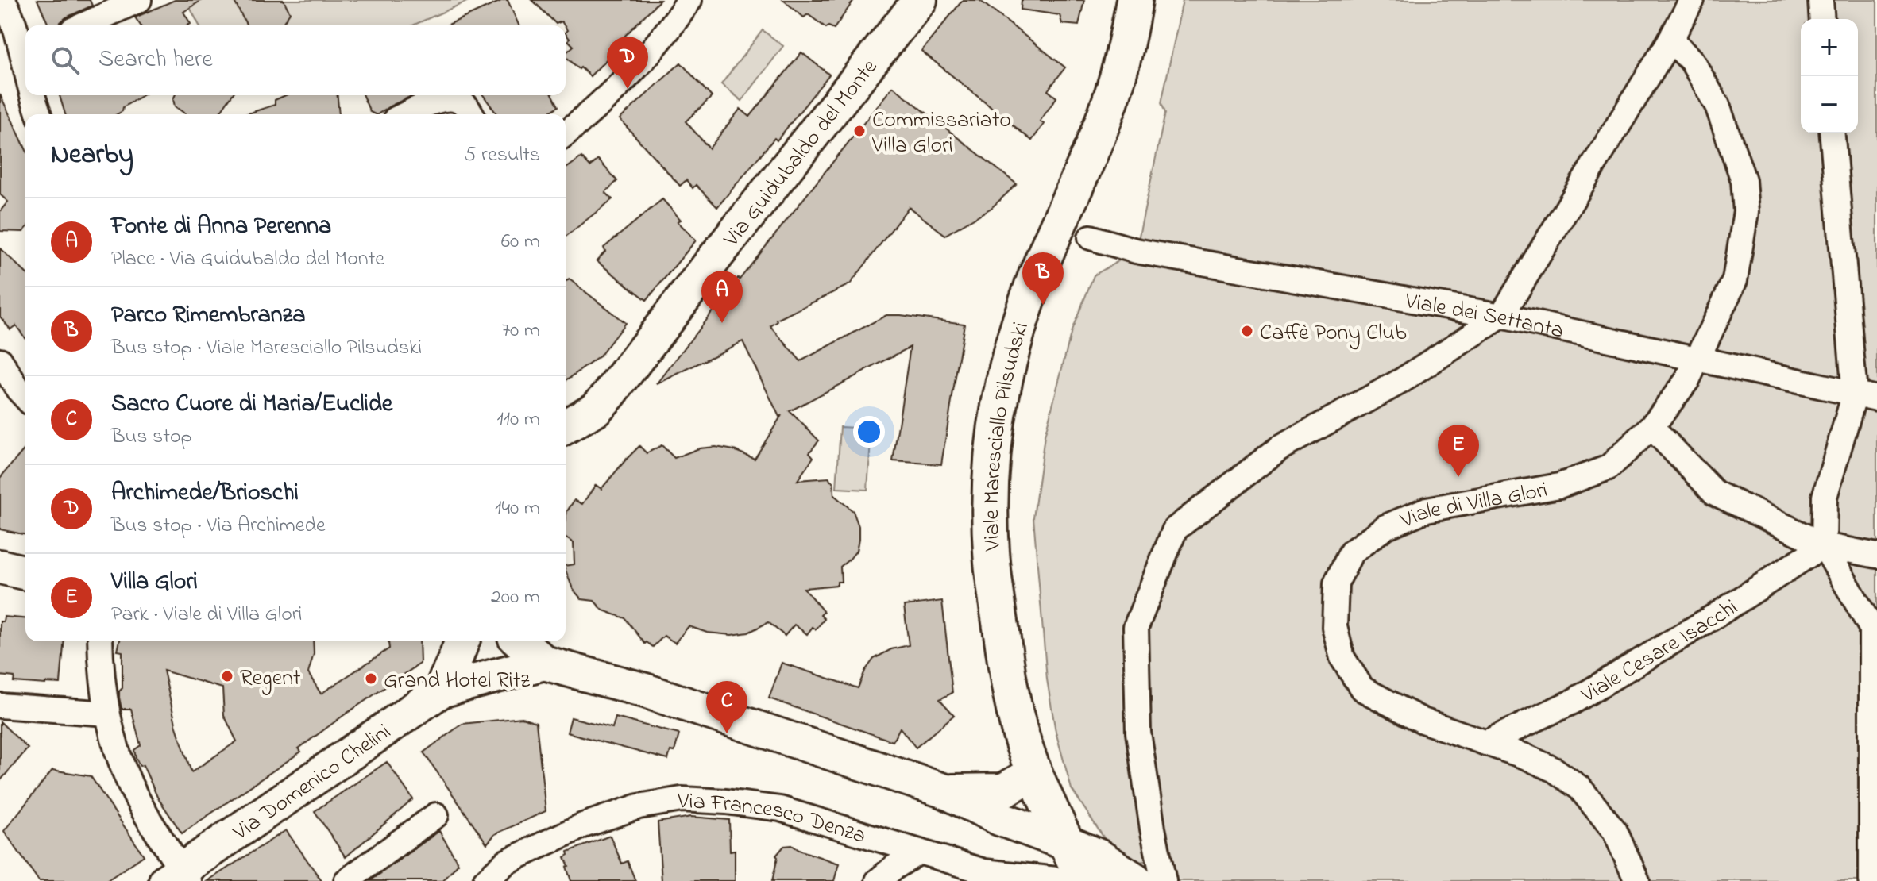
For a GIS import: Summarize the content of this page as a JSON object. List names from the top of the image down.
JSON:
{
  "streets": {
    "main road": ["Viale Maresciallo Pilsudski"],
    "street": [
      "Via Guidubaldo del Monte",
      "Viale dei Settanta",
      "Viale di Villa Glori",
      "Viale Cesare Isacchi",
      "Via Domenico Chelini",
      "Via Francesco Denza"
    ]
  },
  "crossings": [
    ["Viale dei Settanta", "Viale di Villa Glori"],
    ["Viale di Villa Glori", "Viale Cesare Isacchi"]
  ],
  "places": [
    "Commissariato Villa Glori",
    "Caffè Pony Club",
    "Regent",
    "Grand Hotel Ritz"
  ],
  "page": {
    "map_buttons": ["+", "−"],
    "search": "Search here",
    "pins": [
      "D",
      "B",
      "A",
      "E",
      "C"
    ],
    "heading": ["Nearby", "5 results"],
    "list": [
      {
        "mark": "A",
        "name": "Fonte di Anna Perenna",
        "note": "Place · Via Guidubaldo del Monte",
        "value": "60 m"
      },
      {
        "mark": "B",
        "name": "Parco Rimembranza",
        "note": "Bus stop · Viale Maresciallo Pilsudski",
        "value": "70 m"
      },
      {
        "mark": "C",
        "name": "Sacro Cuore di Maria/Euclide",
        "note": "Bus stop",
        "value": "110 m"
      },
      {
        "mark": "D",
        "name": "Archimede/Brioschi",
        "note": "Bus stop · Via Archimede",
        "value": "140 m"
      },
      {
        "mark": "E",
        "name": "Villa Glori",
        "note": "Park · Viale di Villa Glori",
        "value": "200 m"
      }
    ]
  }
}
